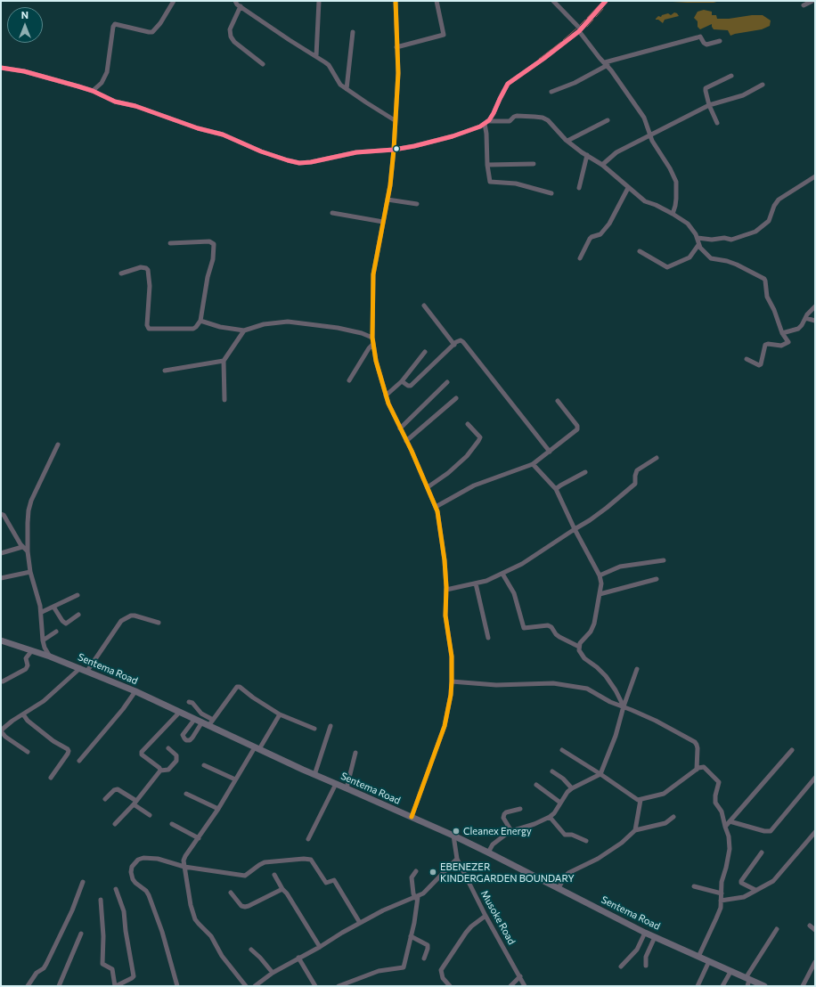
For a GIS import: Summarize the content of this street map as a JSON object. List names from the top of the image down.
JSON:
{
  "streets": {
    "main road": ["Sentema Road"],
    "street": ["Musoke Road"]
  },
  "crossings": [
    ["Sentema Road", "Musoke Road"]
  ],
  "places": ["Cleanex Energy", "EBENEZER KINDERGARDEN BOUNDARY"],
  "north": "top"
}
